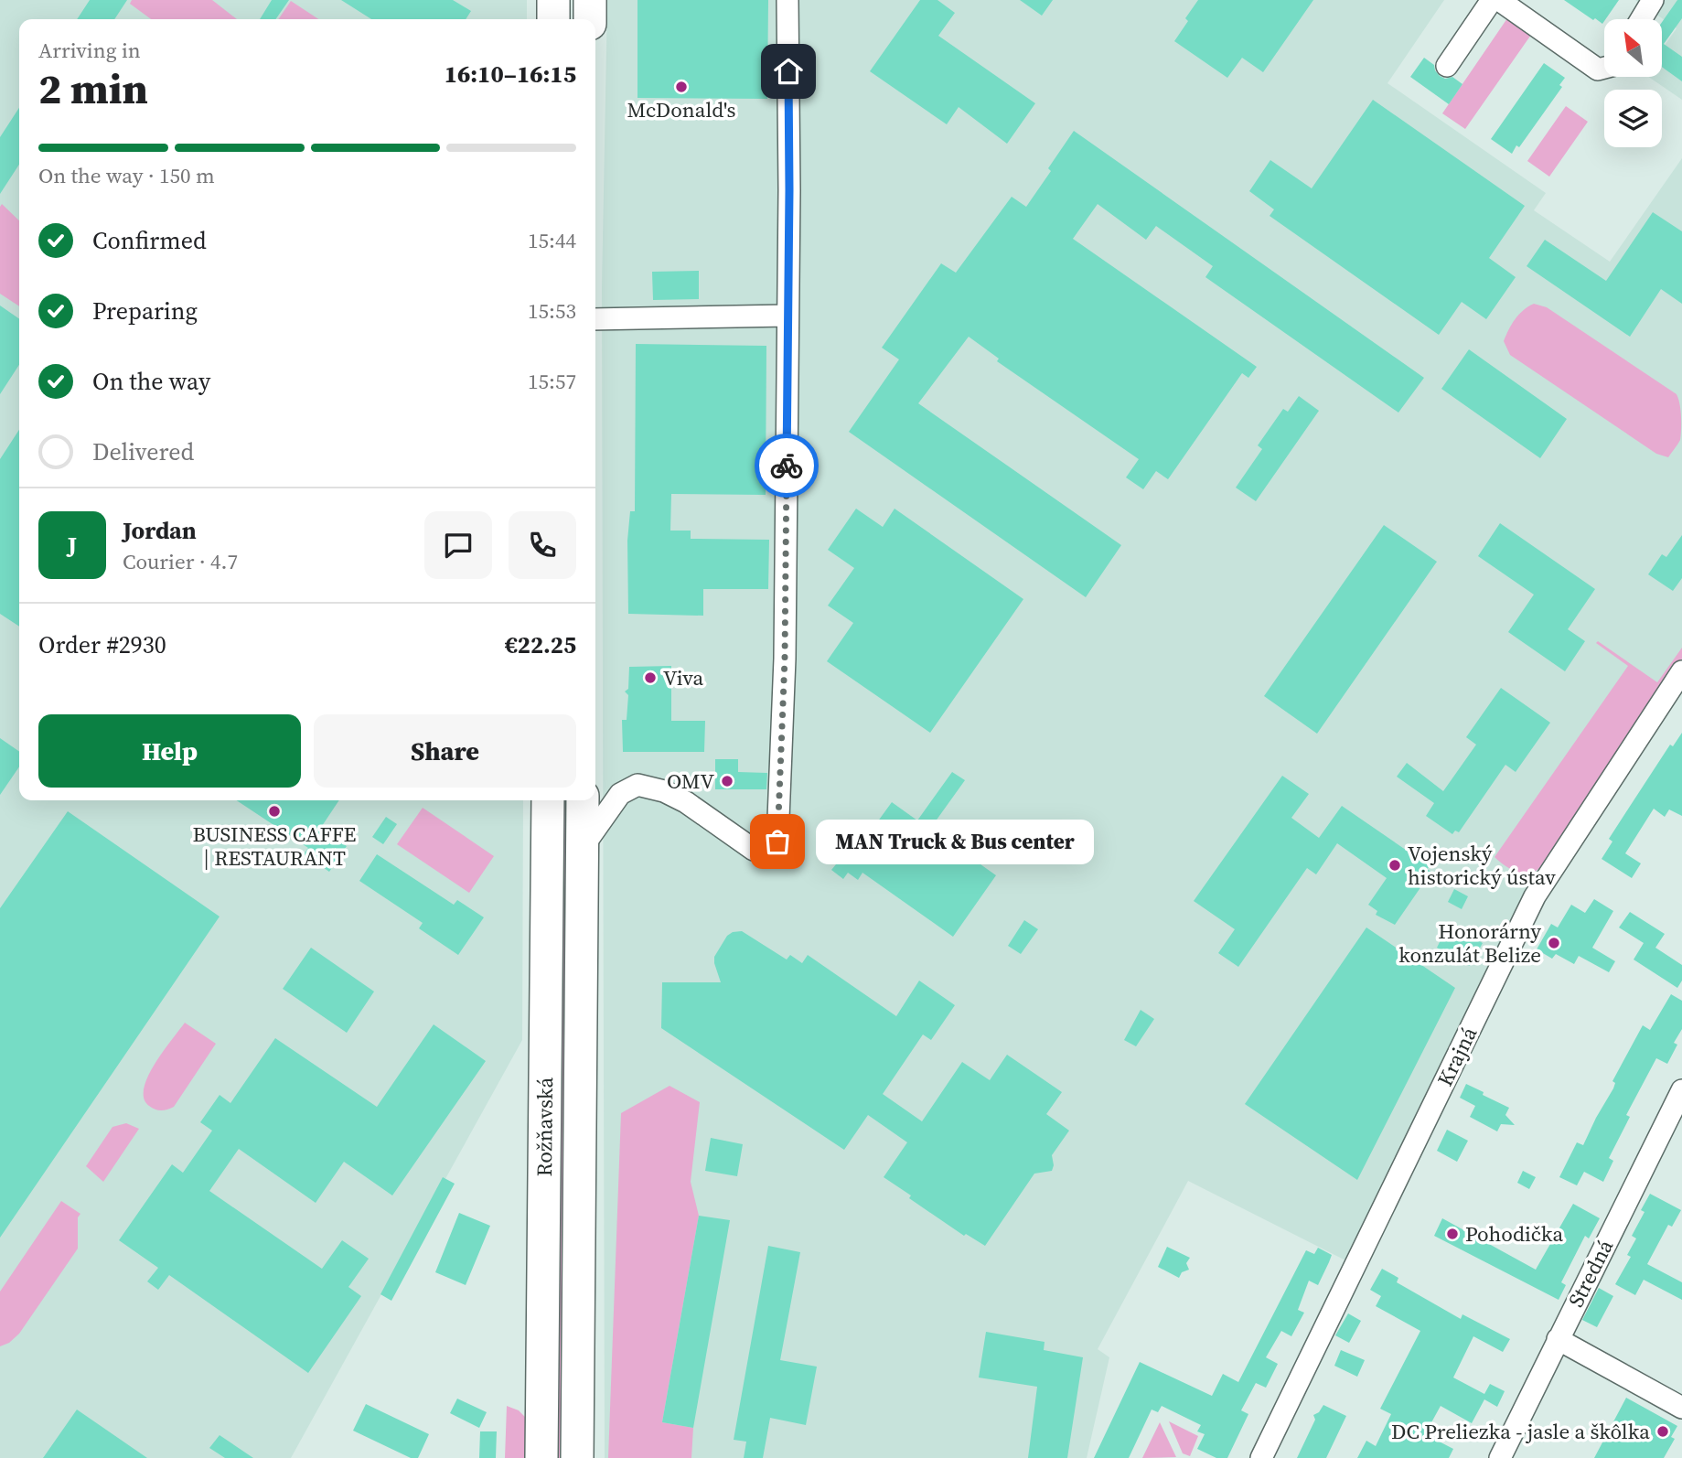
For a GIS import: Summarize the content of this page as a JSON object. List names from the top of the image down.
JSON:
{
  "streets": {
    "main road": ["Rožňavská"],
    "street": ["Krajná", "Stredná"]
  },
  "places": [
    "McDonald's",
    "Viva",
    "OMV",
    "BUSINESS CAFFE | RESTAURANT",
    "MAN Truck & Bus center",
    "Vojenský historický ústav",
    "Honorárny konzulát Belize",
    "Pohodička",
    "DC Preliezka - jasle a škôlka"
  ],
  "north": "top left",
  "page": {
    "heading": ["2 min", "Arriving in", "16:10–16:15"],
    "panel": [
      "Jordan",
      "Courier · 4.7",
      "Order #2930",
      "€22.25"
    ],
    "bar": "On the way · 150 m",
    "list": [
      ["Confirmed", "15:44"],
      ["Preparing", "15:53"],
      ["On the way", "15:57"],
      "Delivered"
    ],
    "round": "J",
    "buttons": ["Help", "Share"],
    "bubble": "MAN Truck & Bus center"
  }
}
